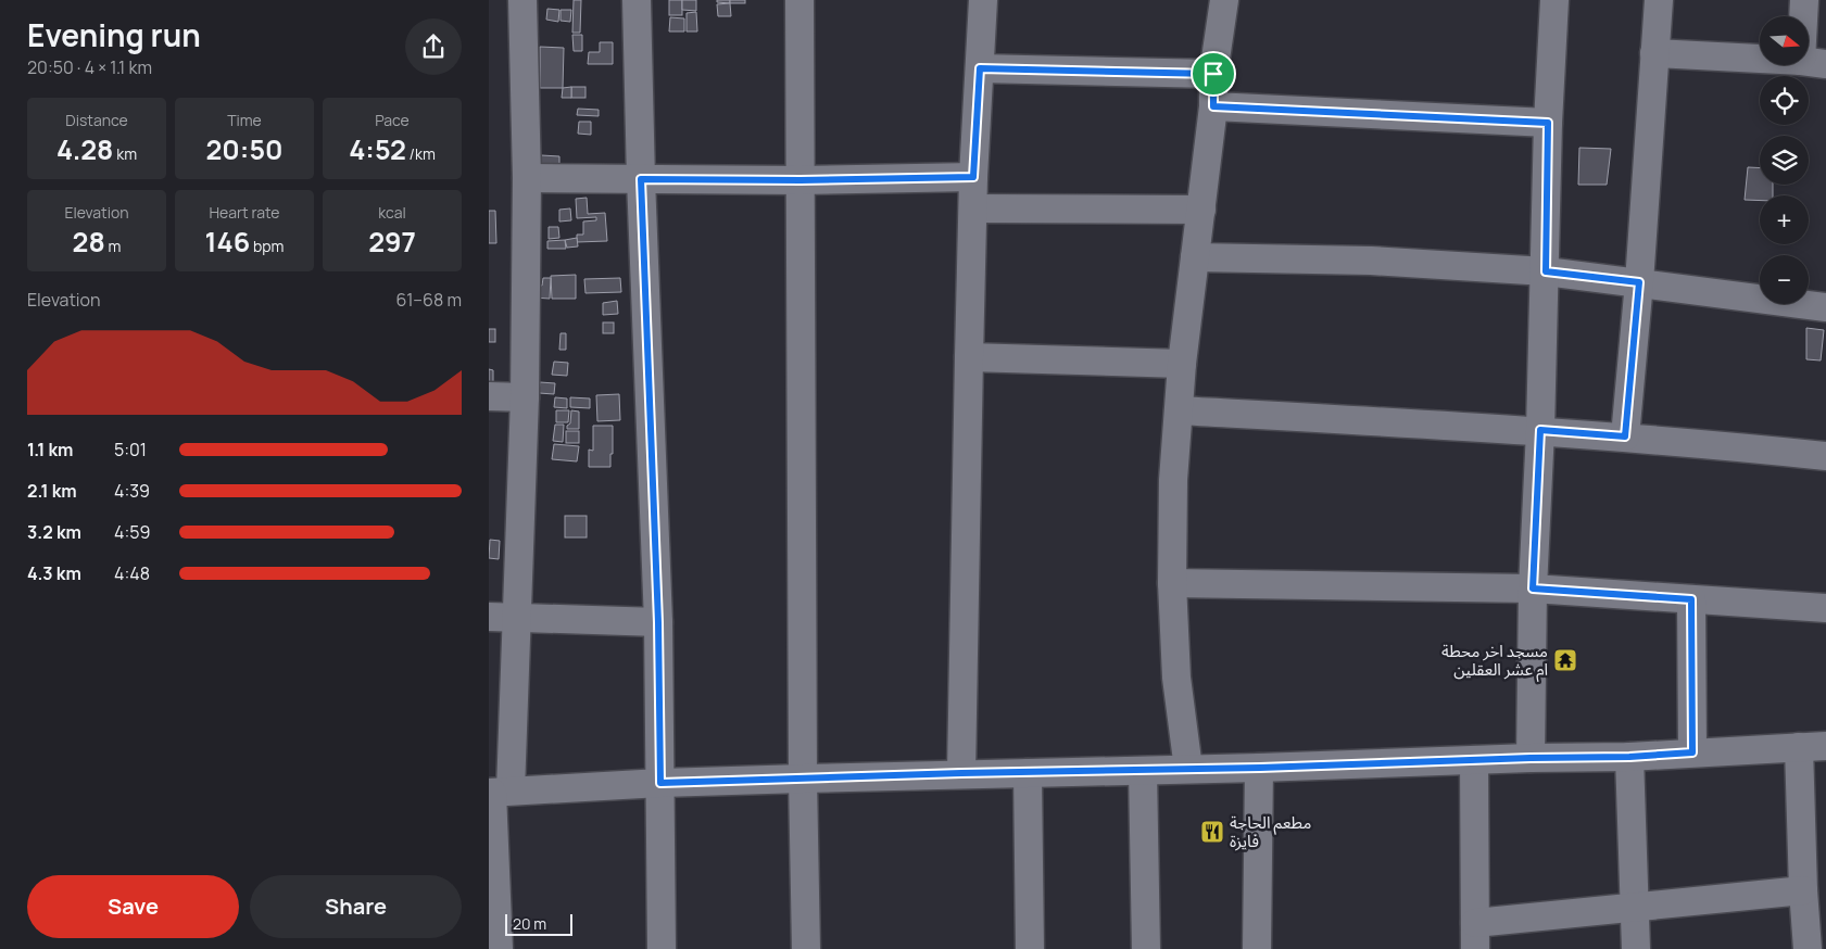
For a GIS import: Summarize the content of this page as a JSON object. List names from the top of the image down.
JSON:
{
  "places": {
    "temple": ["مسجد اخر محطة ام عشر العقلين"],
    "restaurant": ["مطعم الحاجة فايزة"]
  },
  "scale_bar": "20 m",
  "north": "right",
  "page": {
    "heading": ["Evening run", "20:50 · 4 × 1.1 km"],
    "map_buttons": ["+", "−"],
    "stats": [
      ["Distance", "4.28 km"],
      ["Time", "20:50"],
      ["Pace", "4:52 /km"],
      ["Elevation", "28 m"],
      ["Heart rate", "146 bpm"],
      ["kcal", "297"]
    ],
    "chart": ["Elevation", "61–68 m"],
    "list": [
      {
        "name": "1.1 km",
        "note": "5:01"
      },
      {
        "name": "2.1 km",
        "note": "4:39"
      },
      {
        "name": "3.2 km",
        "note": "4:59"
      },
      {
        "name": "4.3 km",
        "note": "4:48"
      }
    ],
    "buttons": ["Save", "Share"],
    "scale": "20 m"
  }
}
